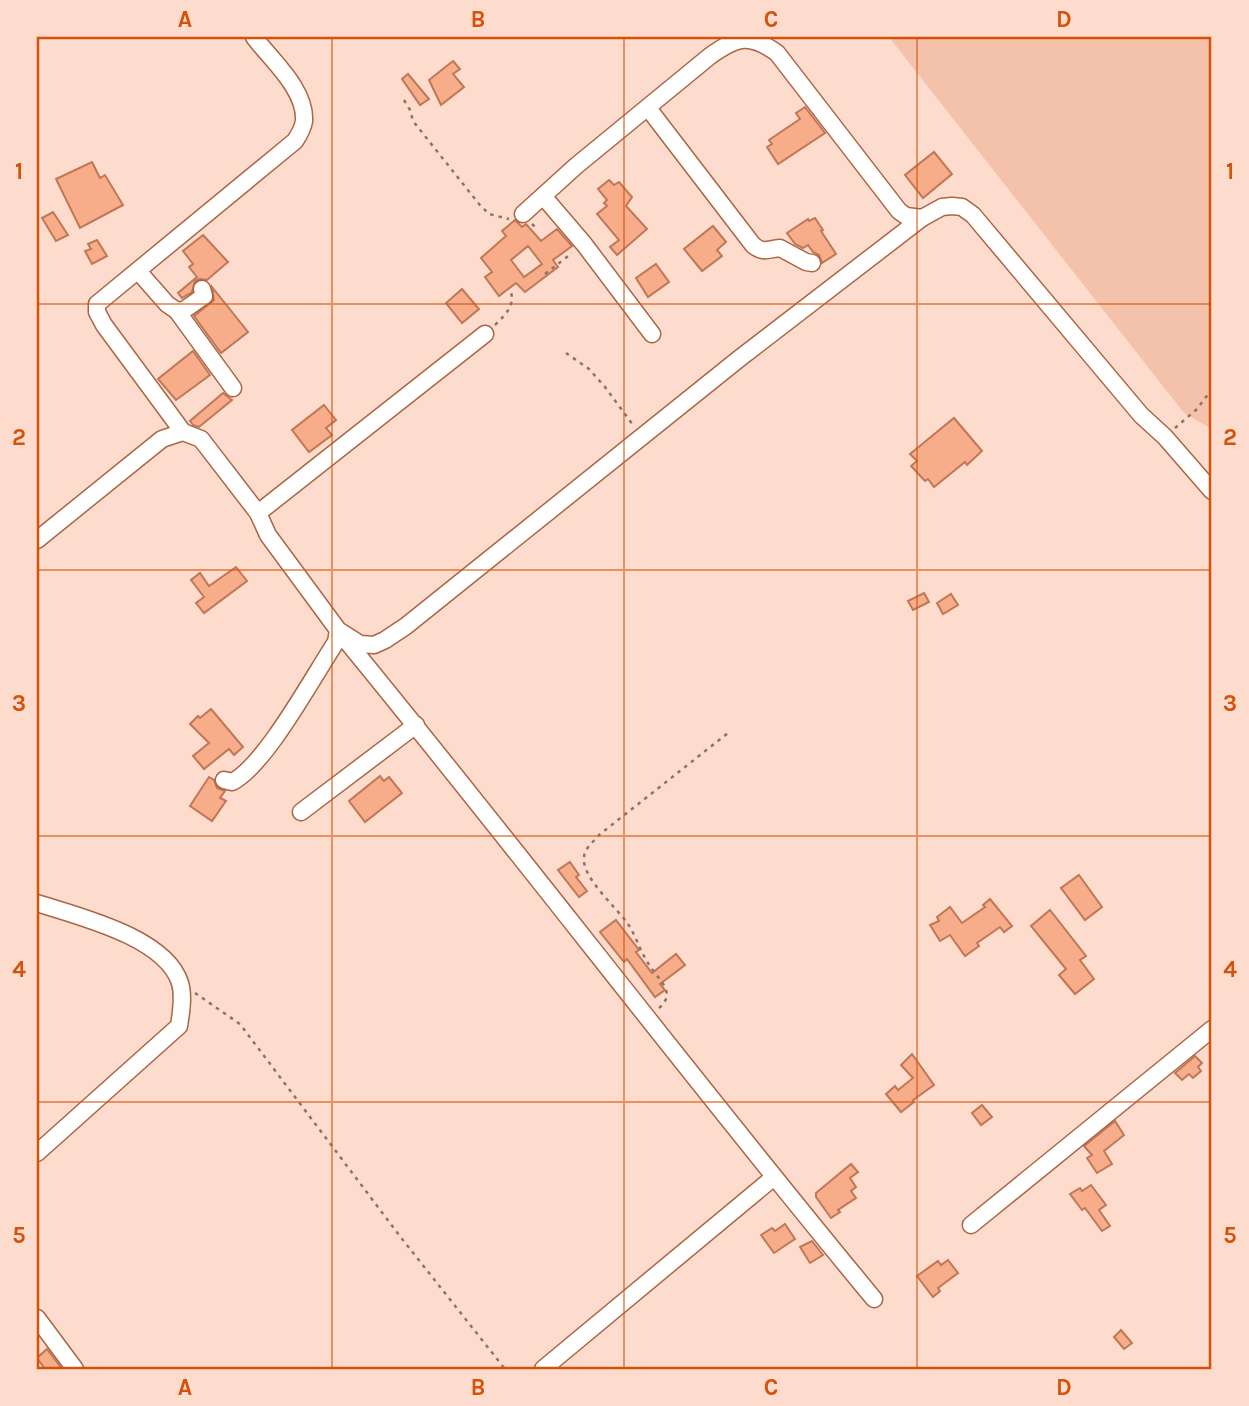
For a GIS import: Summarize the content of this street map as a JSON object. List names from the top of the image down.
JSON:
{
  "grid": {
    "columns": [
      "A",
      "B",
      "C",
      "D"
    ],
    "rows": [
      "1",
      "2",
      "3",
      "4",
      "5"
    ]
  }
}
